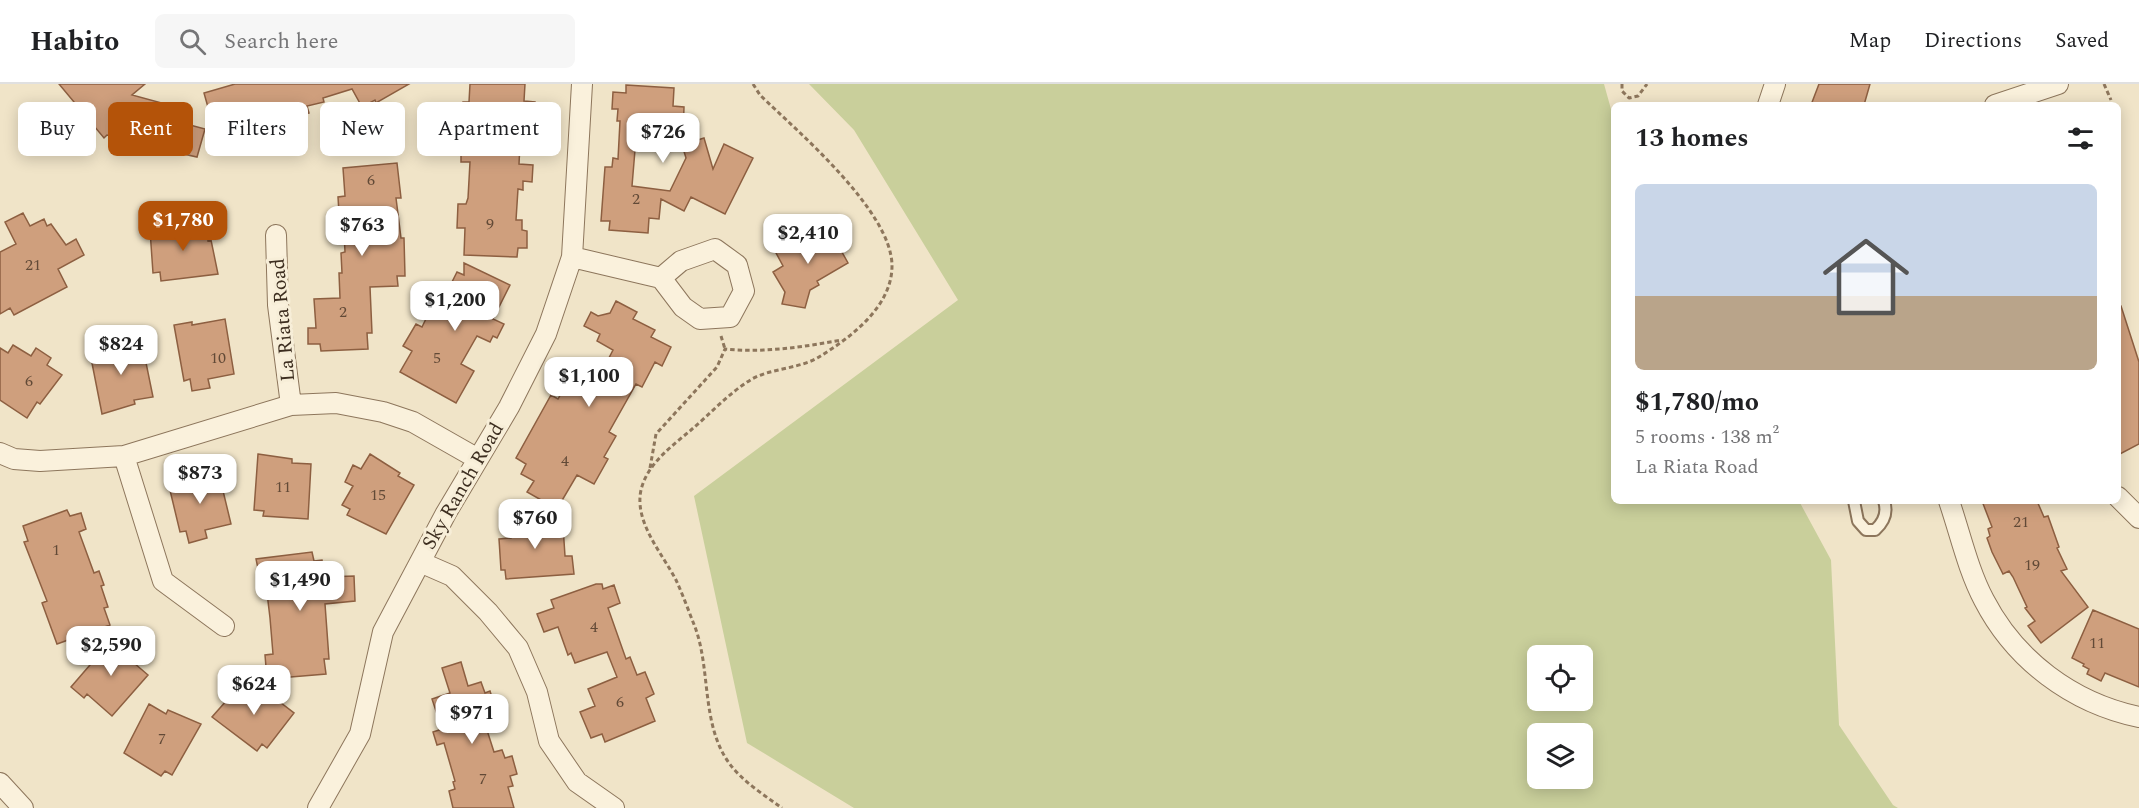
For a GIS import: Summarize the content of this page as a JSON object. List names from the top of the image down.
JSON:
{
  "streets": {
    "street": ["La Riata Road", "Sky Ranch Road"]
  },
  "house_numbers": [
    "6",
    "2",
    "9",
    "21",
    "2",
    "10",
    "5",
    "6",
    "4",
    "11",
    "15",
    "21",
    "1",
    "19",
    "4",
    "11",
    "6",
    "7",
    "7"
  ],
  "page": {
    "header": "Habito",
    "search": "Search here",
    "nav": ["Map", "Directions", "Saved"],
    "chip": [
      "Buy",
      "Rent",
      "Filters",
      "New",
      "Apartment"
    ],
    "heading": "13 homes",
    "price": [
      "$726",
      "$1,780",
      "$763",
      "$2,410",
      "$1,200",
      "$824",
      "$1,100",
      "$873",
      "$760",
      "$1,490",
      "$2,590",
      "$624",
      "$971"
    ],
    "list": [
      {
        "name": "$1,780/mo",
        "note": "5 rooms · 138 m² · La Riata Road"
      }
    ]
  }
}
